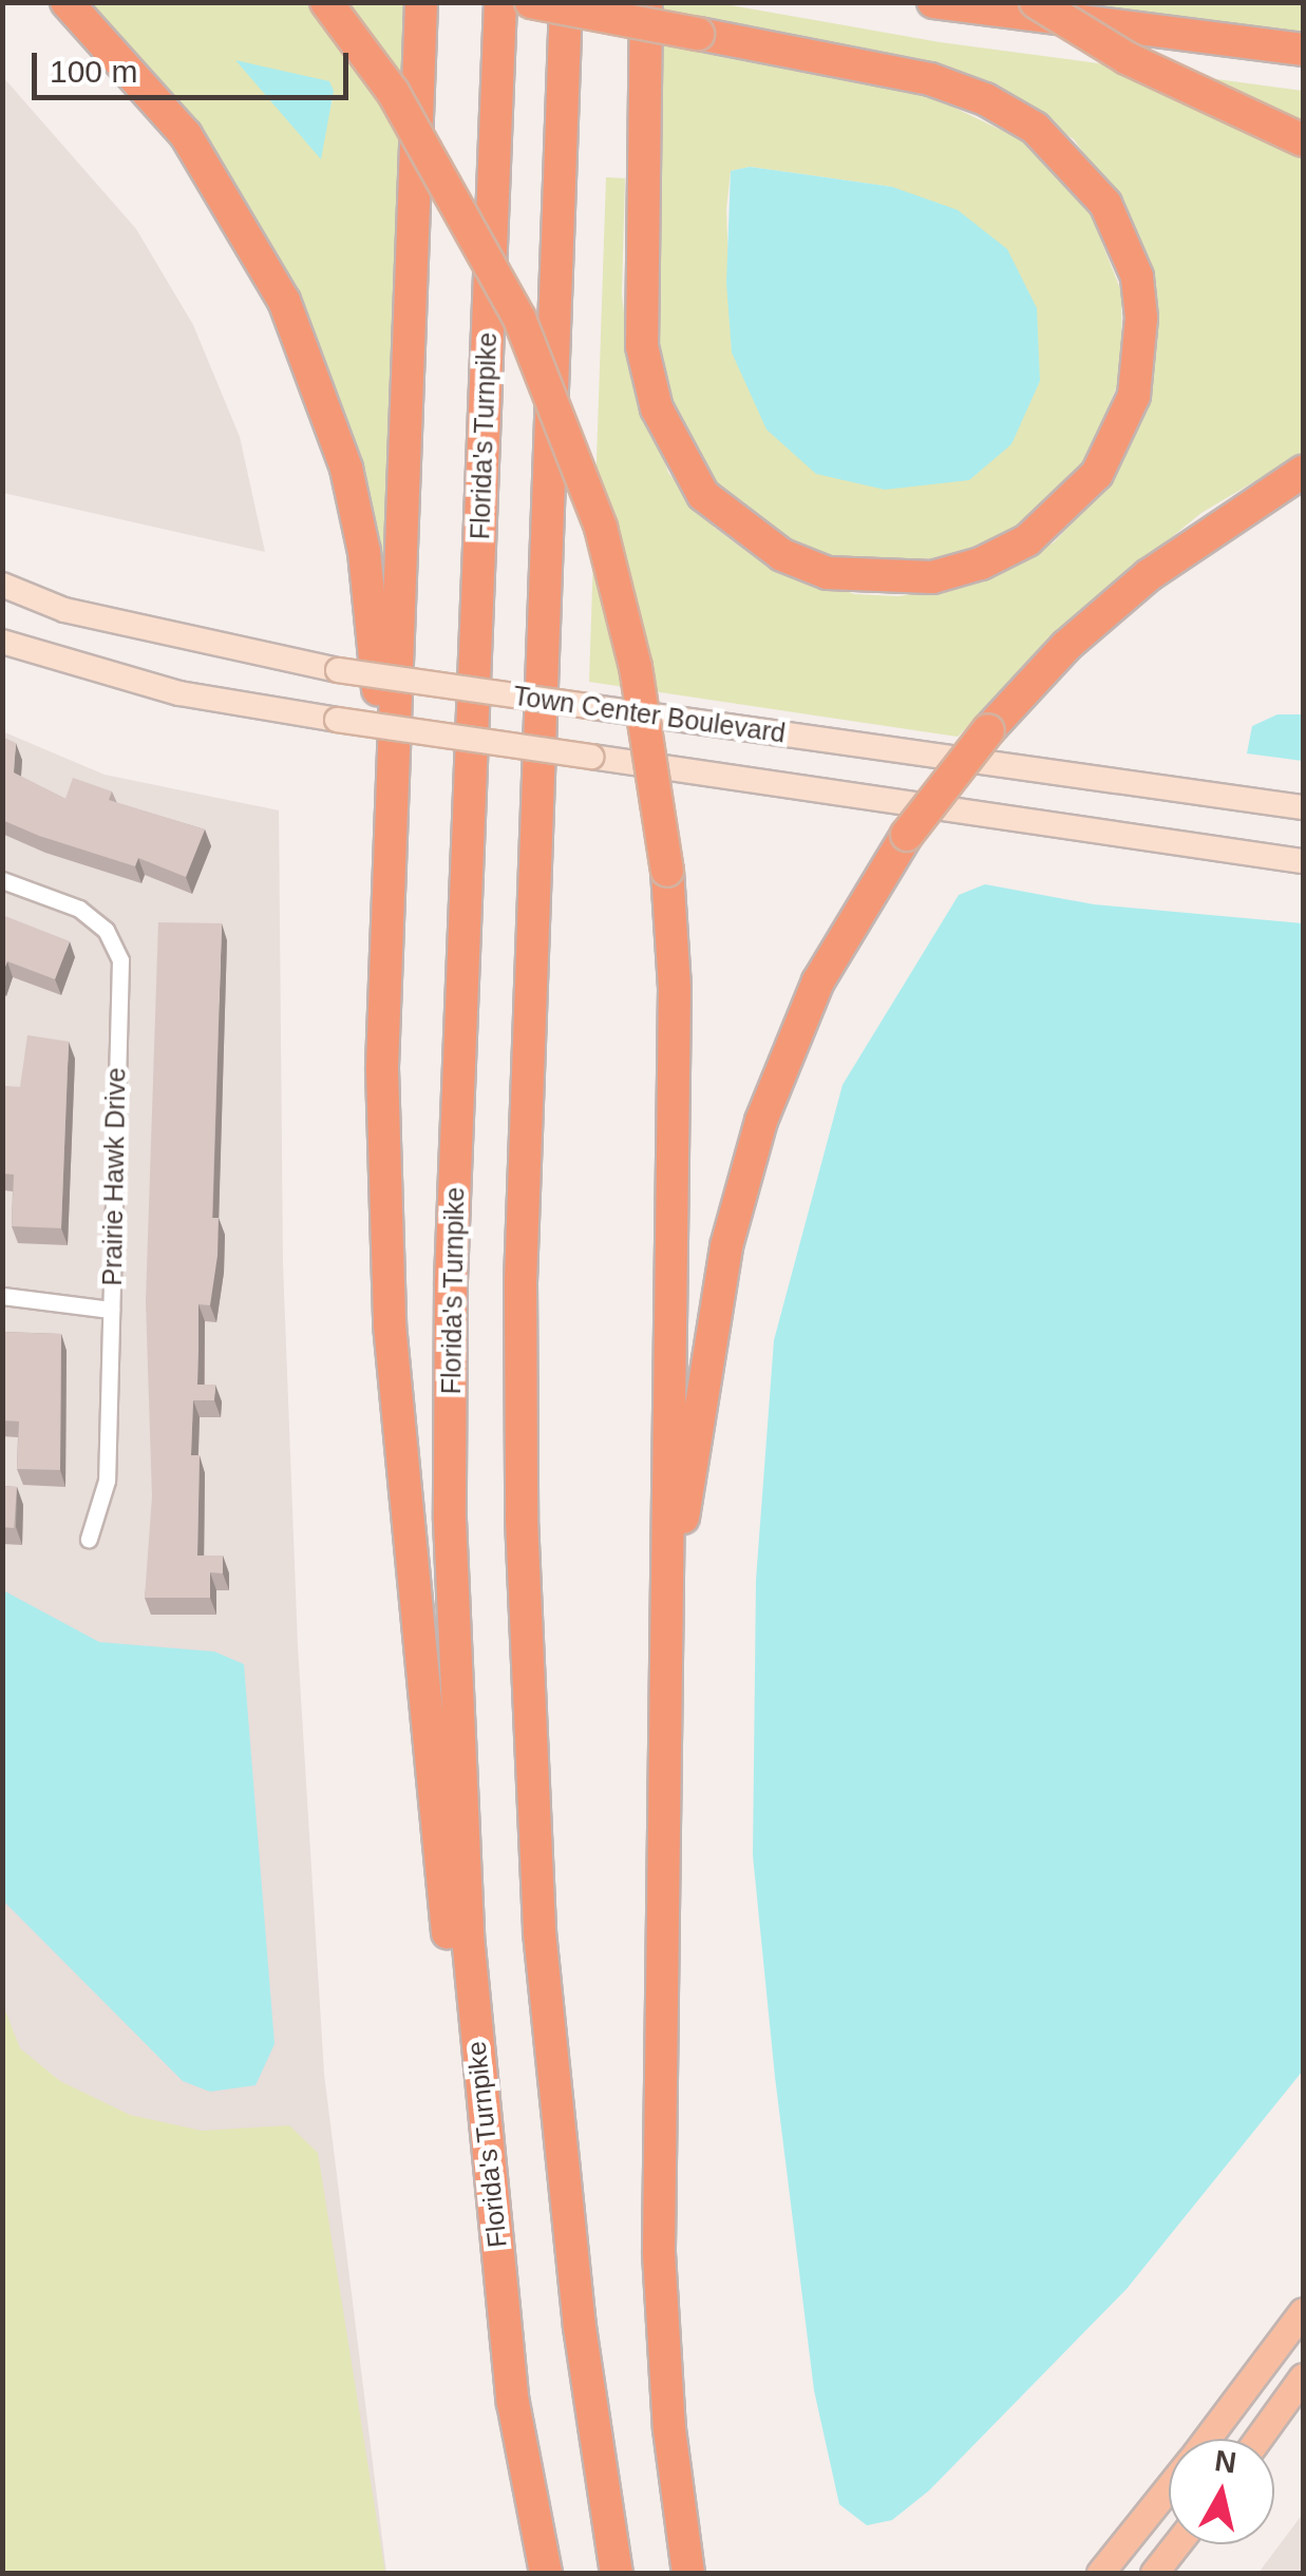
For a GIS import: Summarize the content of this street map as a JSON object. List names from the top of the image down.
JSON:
{
  "streets": {
    "highway": ["Florida's Turnpike"],
    "main road": ["Town Center Boulevard"],
    "street": ["Prairie Hawk Drive"]
  },
  "scale_bar": "100 m",
  "north": "top"
}
